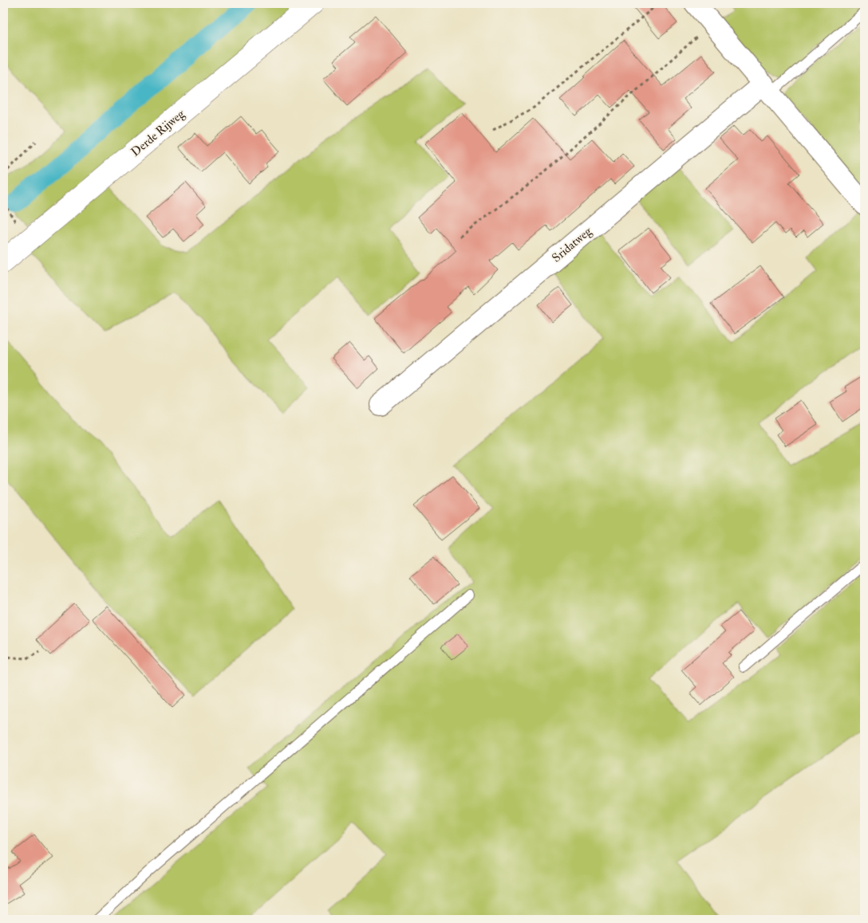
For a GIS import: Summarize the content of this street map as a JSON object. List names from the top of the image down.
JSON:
{
  "streets": {
    "street": ["Derde Rijweg", "Sridatweg"]
  }
}
